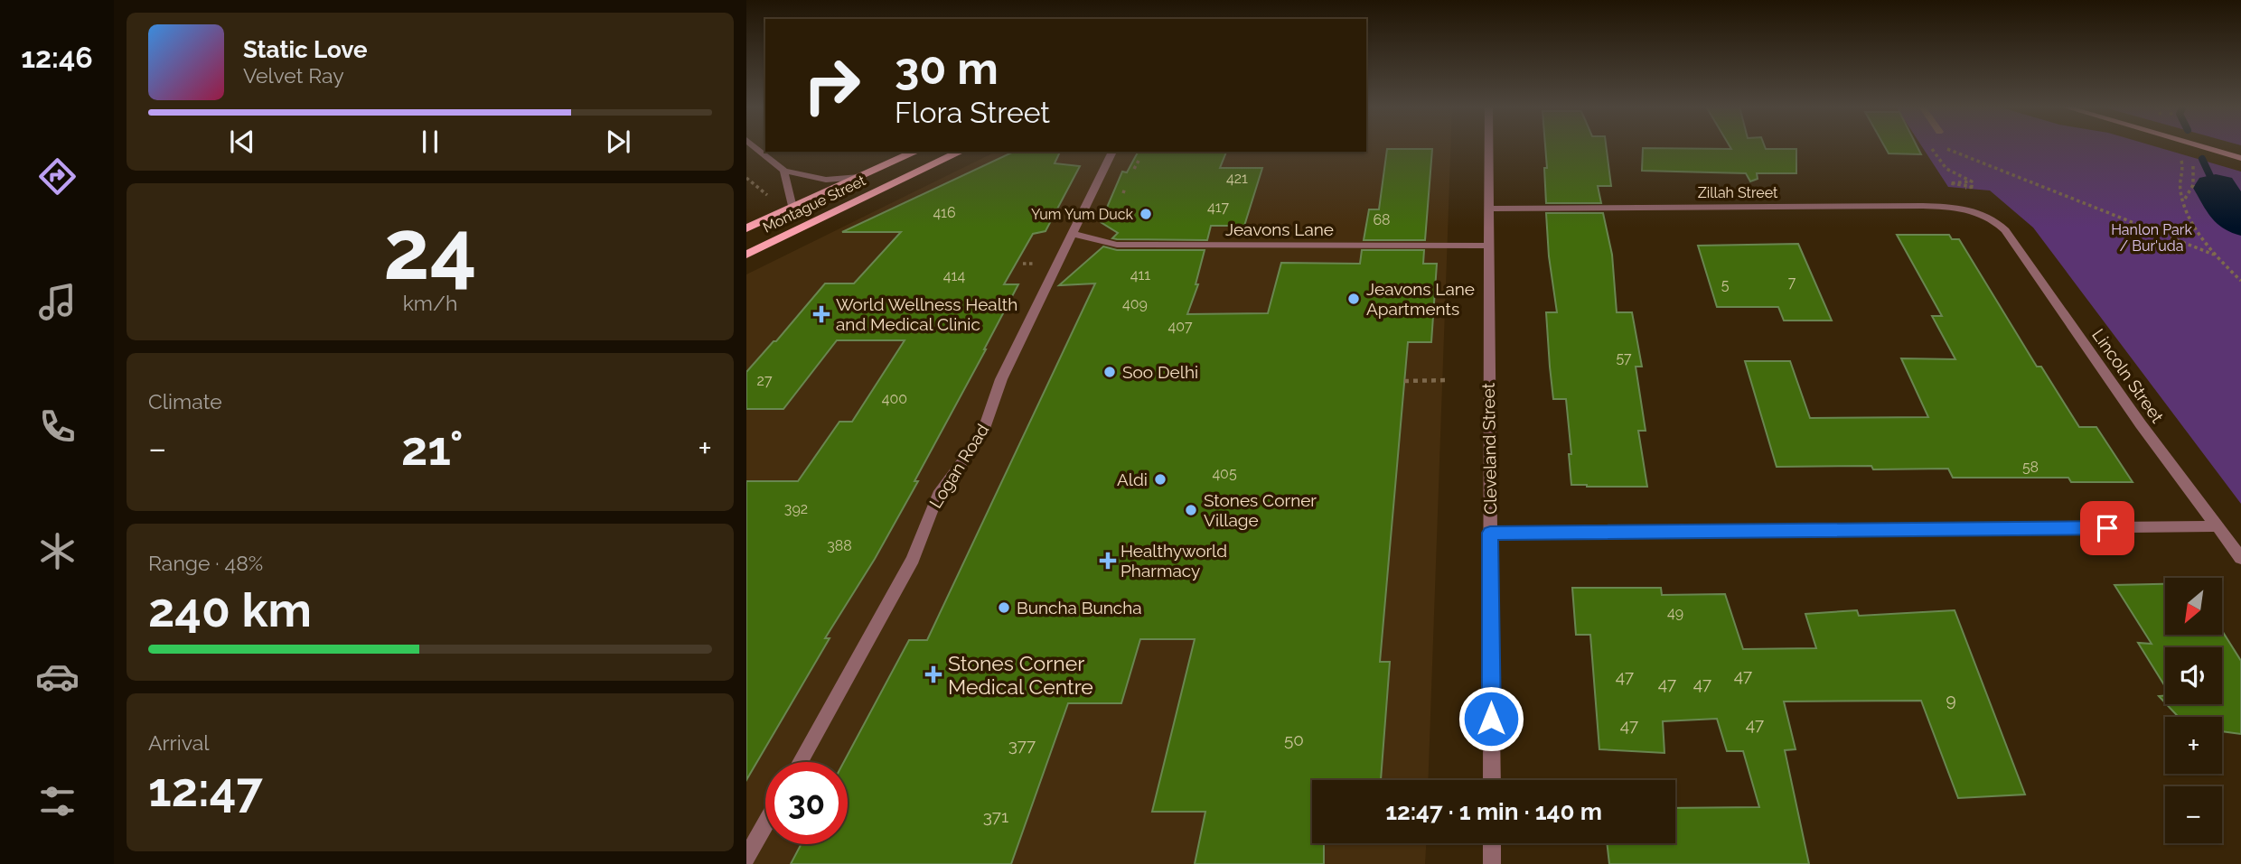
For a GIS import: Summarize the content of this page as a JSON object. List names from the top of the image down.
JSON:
{
  "streets": {
    "main road": ["Montague Street"],
    "street": [
      "Zillah Street",
      "Jeavons Lane",
      "Lincoln Street",
      "Cleveland Street",
      "Logan Road"
    ]
  },
  "crossings": [
    ["Zillah Street", "Lincoln Street"],
    ["Zillah Street", "Cleveland Street"],
    ["Jeavons Lane", "Cleveland Street"],
    ["Jeavons Lane", "Logan Road"]
  ],
  "parks": ["Hanlon Park / Bur'uda"],
  "places": {
    "other": [
      "Yum Yum Duck",
      "Jeavons Lane Apartments",
      "Soo Delhi",
      "Aldi",
      "Stones Corner Village",
      "Buncha Buncha"
    ],
    "health": ["World Wellness Health and Medical Clinic", "Healthyworld Pharmacy", "Stones Corner Medical Centre"]
  },
  "house_numbers": [
    "421",
    "417",
    "416",
    "68",
    "411",
    "414",
    "7",
    "5",
    "409",
    "407",
    "57",
    "27",
    "400",
    "58",
    "405",
    "392",
    "388",
    "49",
    "47",
    "47",
    "47",
    "47",
    "9",
    "47",
    "47",
    "50",
    "377",
    "371"
  ],
  "north": "bottom left",
  "page": {
    "tabs": "12:46",
    "turn": ["30 m", "Flora Street"],
    "song": ["Static Love", "Velvet Ray"],
    "tile": [
      ["24", "km/h"],
      "Climate",
      ["Range · 48%", "240 km"],
      ["Arrival", "12:47"]
    ],
    "heat": ["−", "21°", "+"],
    "map_buttons": ["+", "−"],
    "limit": "30",
    "trip": "12:47 · 1 min · 140 m"
  }
}
